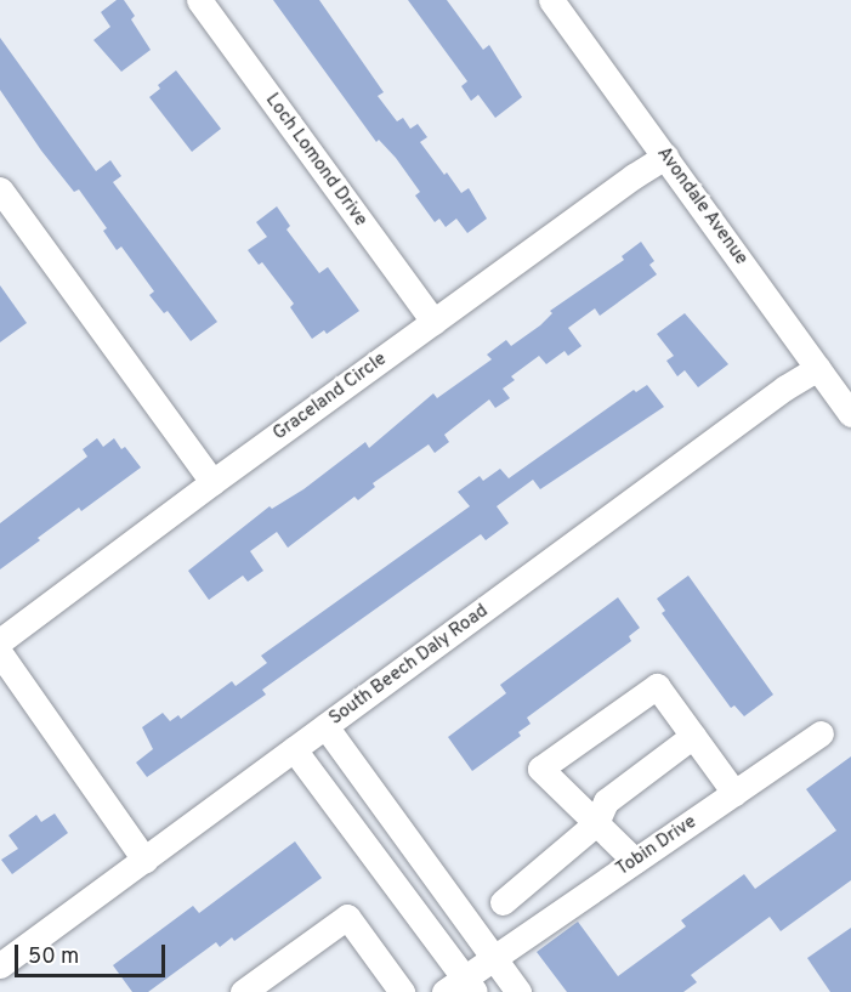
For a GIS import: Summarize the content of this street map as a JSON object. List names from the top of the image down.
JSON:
{
  "streets": {
    "street": [
      "Loch Lomond Drive",
      "Avondale Avenue",
      "Graceland Circle",
      "South Beech Daly Road",
      "Tobin Drive"
    ]
  },
  "crossings": [
    ["Loch Lomond Drive", "Graceland Circle"],
    ["Avondale Avenue", "Graceland Circle"],
    ["Avondale Avenue", "South Beech Daly Road"],
    ["South Beech Daly Road", "Tobin Drive"]
  ],
  "scale_bar": "50 m"
}
